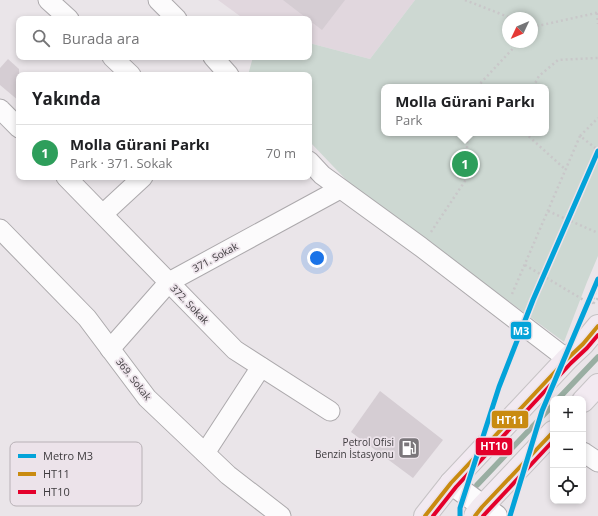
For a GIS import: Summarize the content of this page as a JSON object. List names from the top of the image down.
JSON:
{
  "streets": {
    "street": ["371. Sokak", "372. Sokak", "369. Sokak"]
  },
  "crossings": [
    ["371. Sokak", "372. Sokak"],
    ["371. Sokak", "369. Sokak"]
  ],
  "places": {
    "fuel station": ["Petrol Ofisi Benzin İstasyonu"]
  },
  "lines": ["metro line M3", "transit line HT11", "transit line HT10"],
  "legend": ["Metro M3", "HT11", "HT10"],
  "north": "bottom left",
  "page": {
    "search": "Burada ara",
    "heading": "Yakında",
    "popup": ["Molla Gürani Parkı", "Park"],
    "list": [
      {
        "mark": "1",
        "name": "Molla Gürani Parkı",
        "note": "Park · 371. Sokak",
        "value": "70 m"
      }
    ],
    "pins": "1",
    "map_buttons": ["+", "−"]
  }
}
